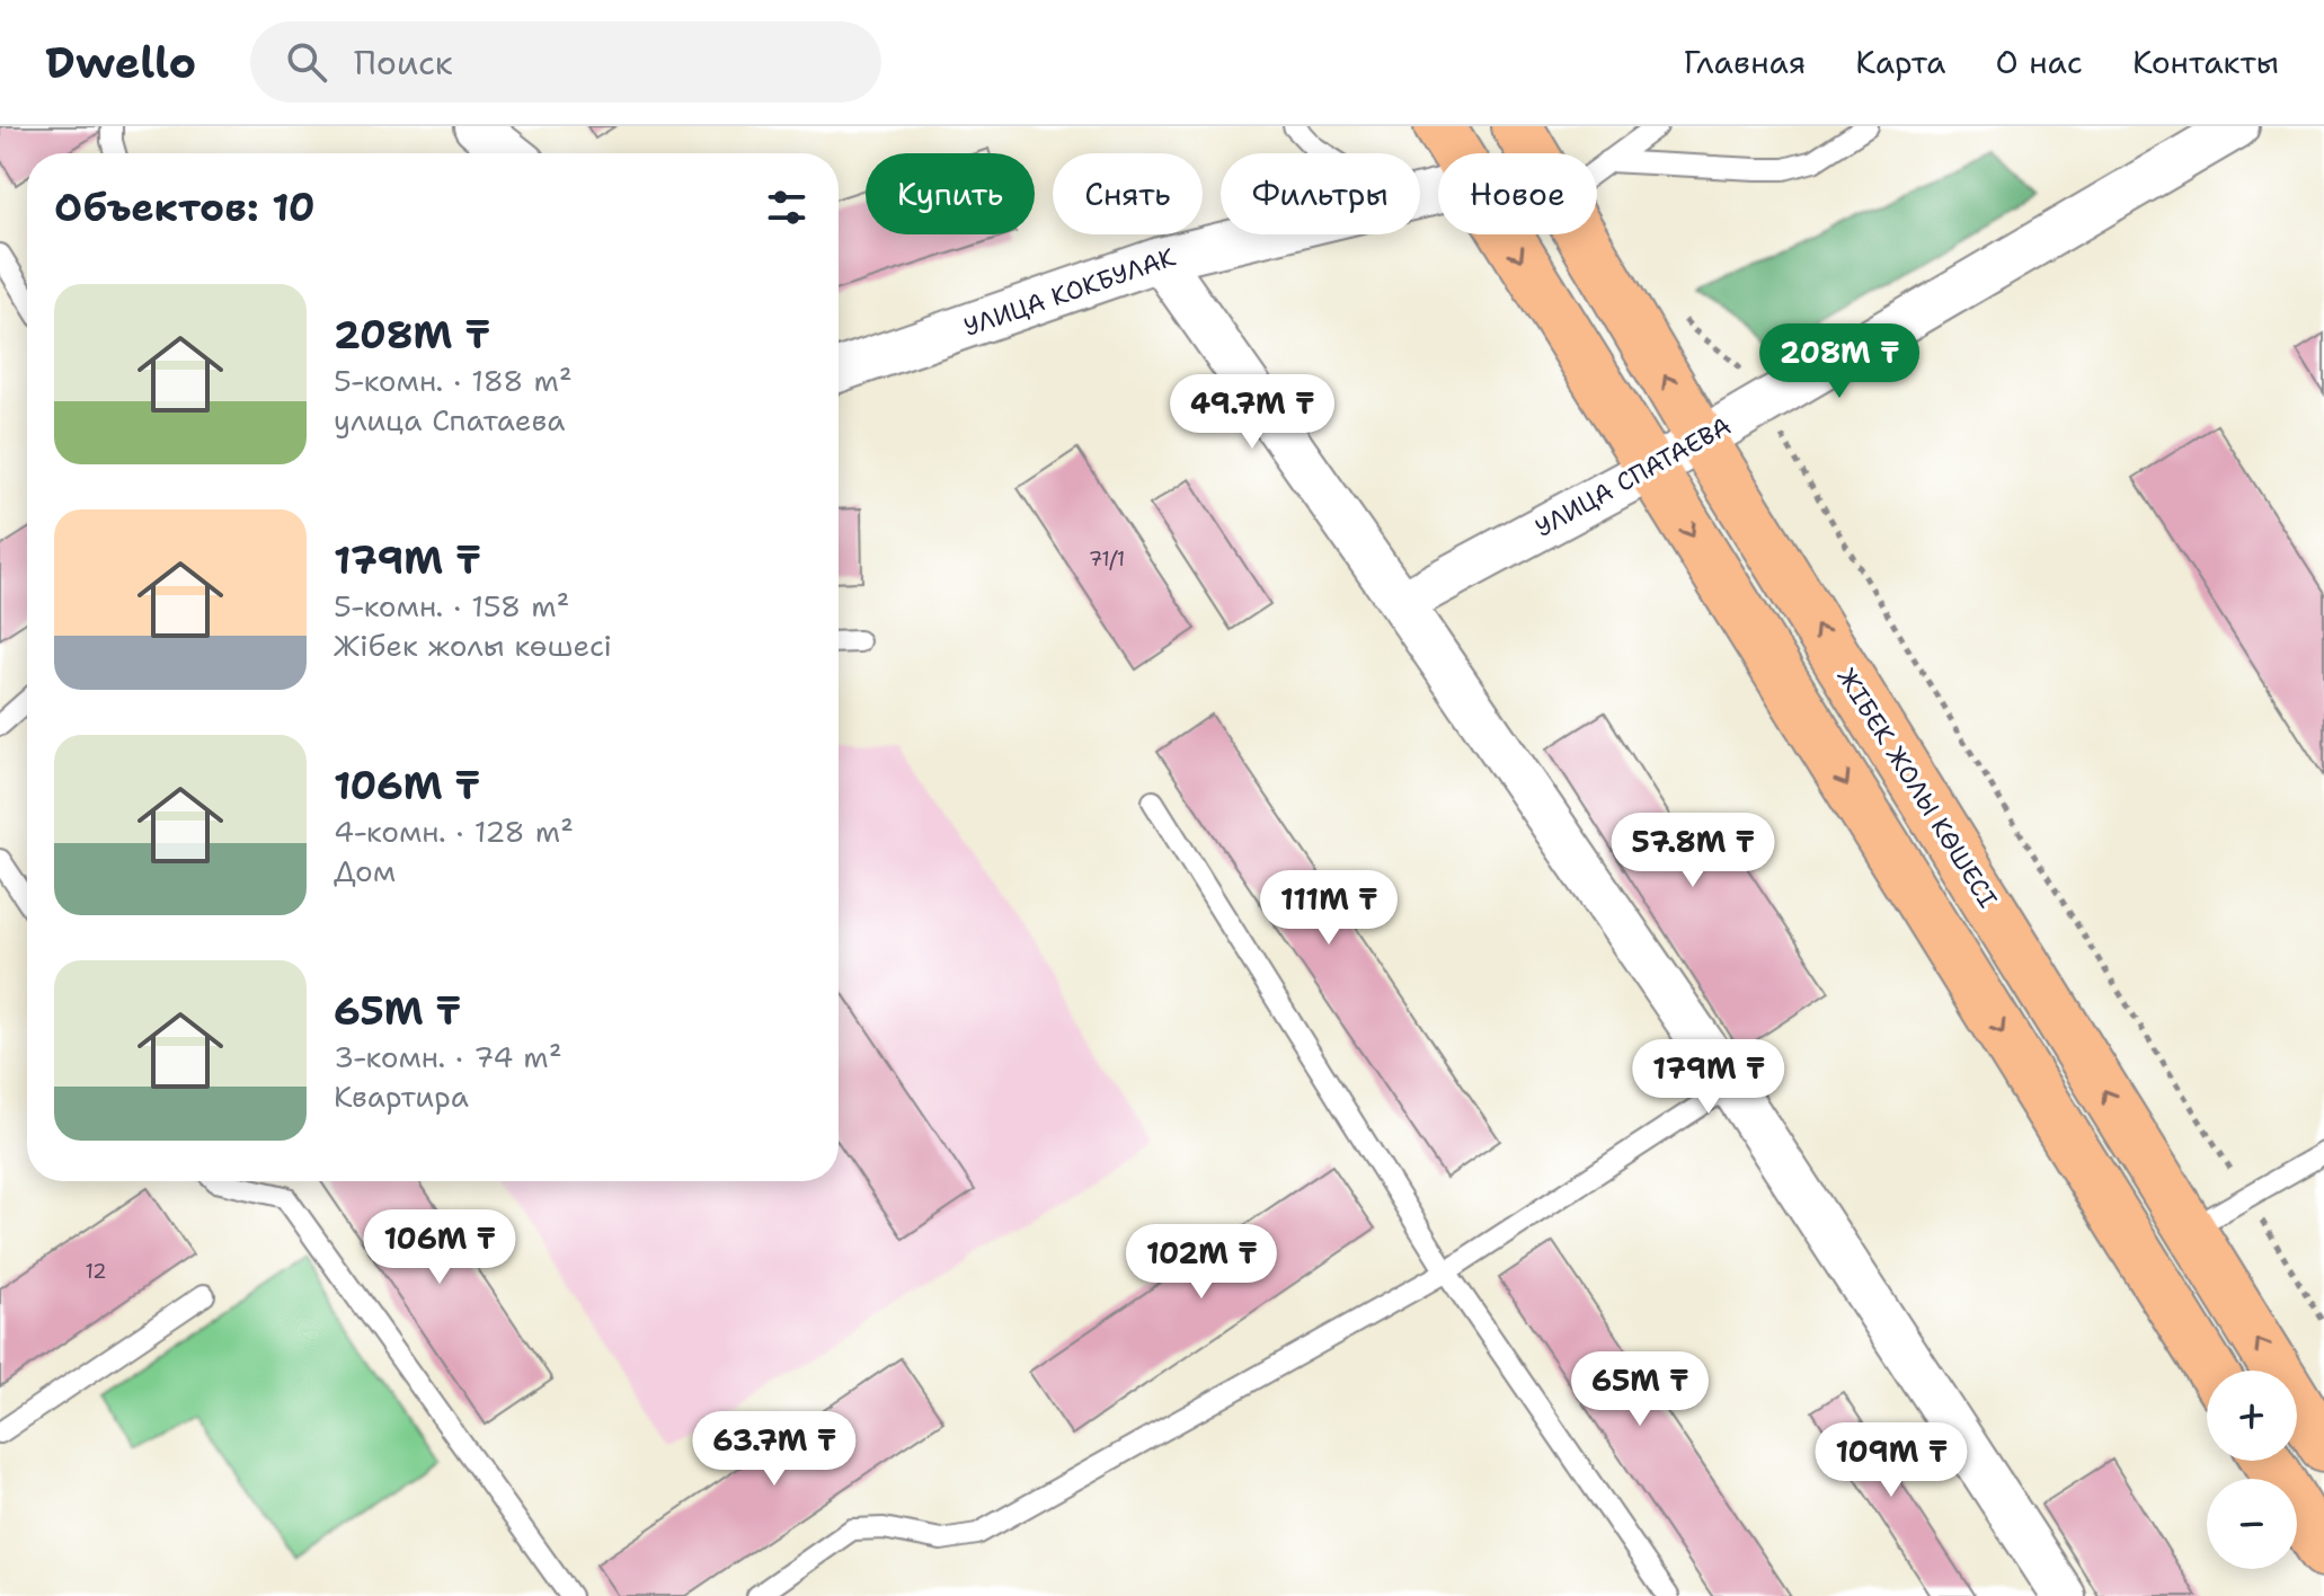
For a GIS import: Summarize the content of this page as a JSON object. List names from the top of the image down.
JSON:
{
  "streets": {
    "main road": ["ЖІБЕК ЖОЛЫ КӨШЕСІ"],
    "street": ["УЛИЦА КОКБУЛАК", "УЛИЦА СПАТАЕВА"]
  },
  "crossings": [
    ["УЛИЦА СПАТАЕВА", "ЖІБЕК ЖОЛЫ КӨШЕСІ"]
  ],
  "house_numbers": ["71/1", "12"],
  "page": {
    "header": "Dwello",
    "search": "Поиск",
    "nav": [
      "Главная",
      "Карта",
      "О нас",
      "Контакты"
    ],
    "chip": [
      "Купить",
      "Снять",
      "Фильтры",
      "Новое"
    ],
    "heading": "Объектов: 10",
    "list": [
      {
        "name": "208M ₸",
        "note": "5-комн. · 188 m² · улица Спатаева"
      },
      {
        "name": "179M ₸",
        "note": "5-комн. · 158 m² · Жібек жолы көшесі"
      },
      {
        "name": "106M ₸",
        "note": "4-комн. · 128 m² · Дом"
      },
      {
        "name": "65M ₸",
        "note": "3-комн. · 74 m² · Квартира"
      }
    ],
    "price": [
      "208M ₸",
      "49.7M ₸",
      "57.8M ₸",
      "111M ₸",
      "179M ₸",
      "106M ₸",
      "102M ₸",
      "65M ₸",
      "63.7M ₸",
      "109M ₸"
    ],
    "map_buttons": ["+", "−"]
  }
}
